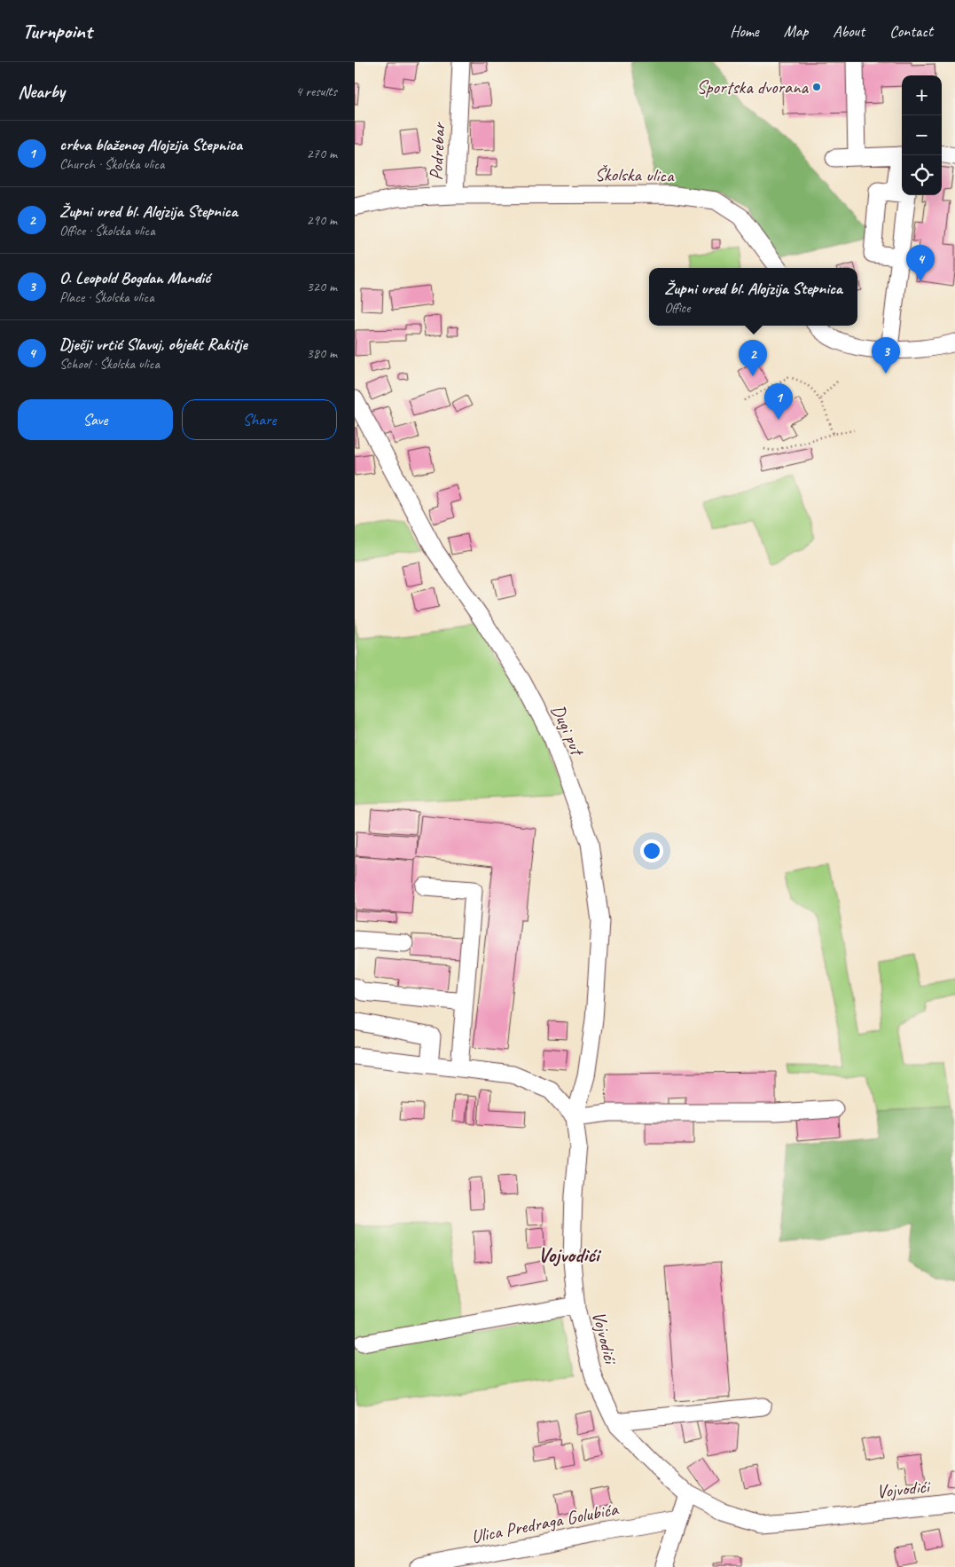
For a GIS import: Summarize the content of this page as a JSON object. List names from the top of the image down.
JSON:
{
  "streets": {
    "street": [
      "Podrebar",
      "Školska ulica",
      "Dugi put",
      "Vojvodići",
      "Ulica Predraga Golubića"
    ]
  },
  "crossings": [
    ["Podrebar", "Školska ulica"],
    ["Dugi put", "Vojvodići"]
  ],
  "districts": ["Vojvodići"],
  "places": ["Sportska dvorana"],
  "page": {
    "header": "Turnpoint",
    "nav": [
      "Home",
      "Map",
      "About",
      "Contact"
    ],
    "heading": ["Nearby", "4 results"],
    "map_buttons": ["+", "−"],
    "list": [
      {
        "mark": "1",
        "name": "crkva blaženog Alojzija Stepnica",
        "note": "Church · Školska ulica",
        "value": "270 m"
      },
      {
        "mark": "2",
        "name": "Župni ured bl. Alojzija Stepnica",
        "note": "Office · Školska ulica",
        "value": "290 m"
      },
      {
        "mark": "3",
        "name": "O. Leopold Bogdan Mandić",
        "note": "Place · Školska ulica",
        "value": "320 m"
      },
      {
        "mark": "4",
        "name": "Dječji vrtić Slavuj, objekt Rakitje",
        "note": "School · Školska ulica",
        "value": "380 m"
      }
    ],
    "pins": [
      "4",
      "3",
      "2",
      "1"
    ],
    "popup": ["Župni ured bl. Alojzija Stepnica", "Office"],
    "buttons": ["Save", "Share"]
  }
}
